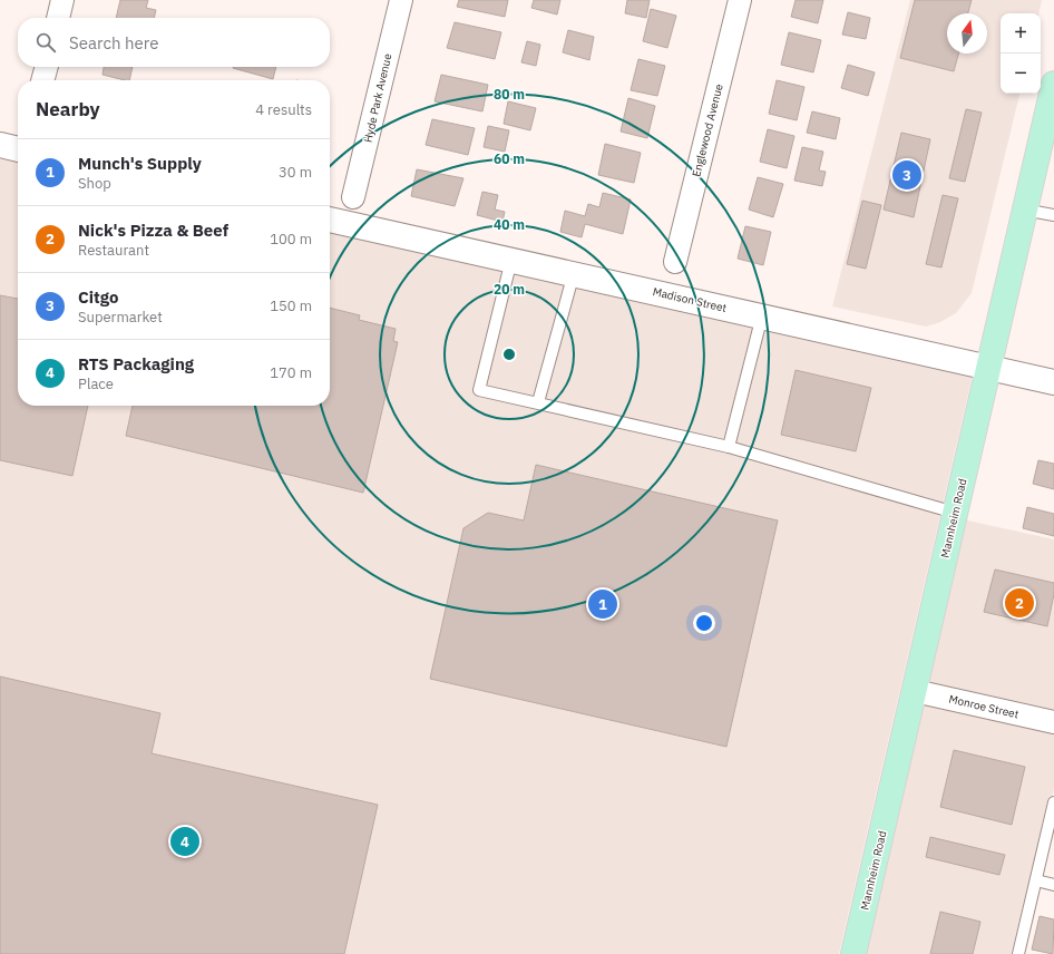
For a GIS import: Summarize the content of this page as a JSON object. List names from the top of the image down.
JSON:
{
  "streets": {
    "main road": ["Mannheim Road"],
    "street": [
      "Hyde Park Avenue",
      "Englewood Avenue",
      "Madison Street",
      "Monroe Street"
    ]
  },
  "crossings": [
    ["Madison Street", "Mannheim Road"],
    ["Mannheim Road", "Monroe Street"]
  ],
  "north": "top",
  "page": {
    "map_buttons": ["+", "−"],
    "search": "Search here",
    "heading": ["Nearby", "4 results"],
    "list": [
      {
        "mark": "1",
        "name": "Munch's Supply",
        "note": "Shop",
        "value": "30 m"
      },
      {
        "mark": "2",
        "name": "Nick's Pizza & Beef",
        "note": "Restaurant",
        "value": "100 m"
      },
      {
        "mark": "3",
        "name": "Citgo",
        "note": "Supermarket",
        "value": "150 m"
      },
      {
        "mark": "4",
        "name": "RTS Packaging",
        "note": "Place",
        "value": "170 m"
      }
    ],
    "pins": [
      "3",
      "2",
      "1",
      "4"
    ]
  },
  "rings": [
    "80 m",
    "60 m",
    "40 m",
    "20 m"
  ]
}
